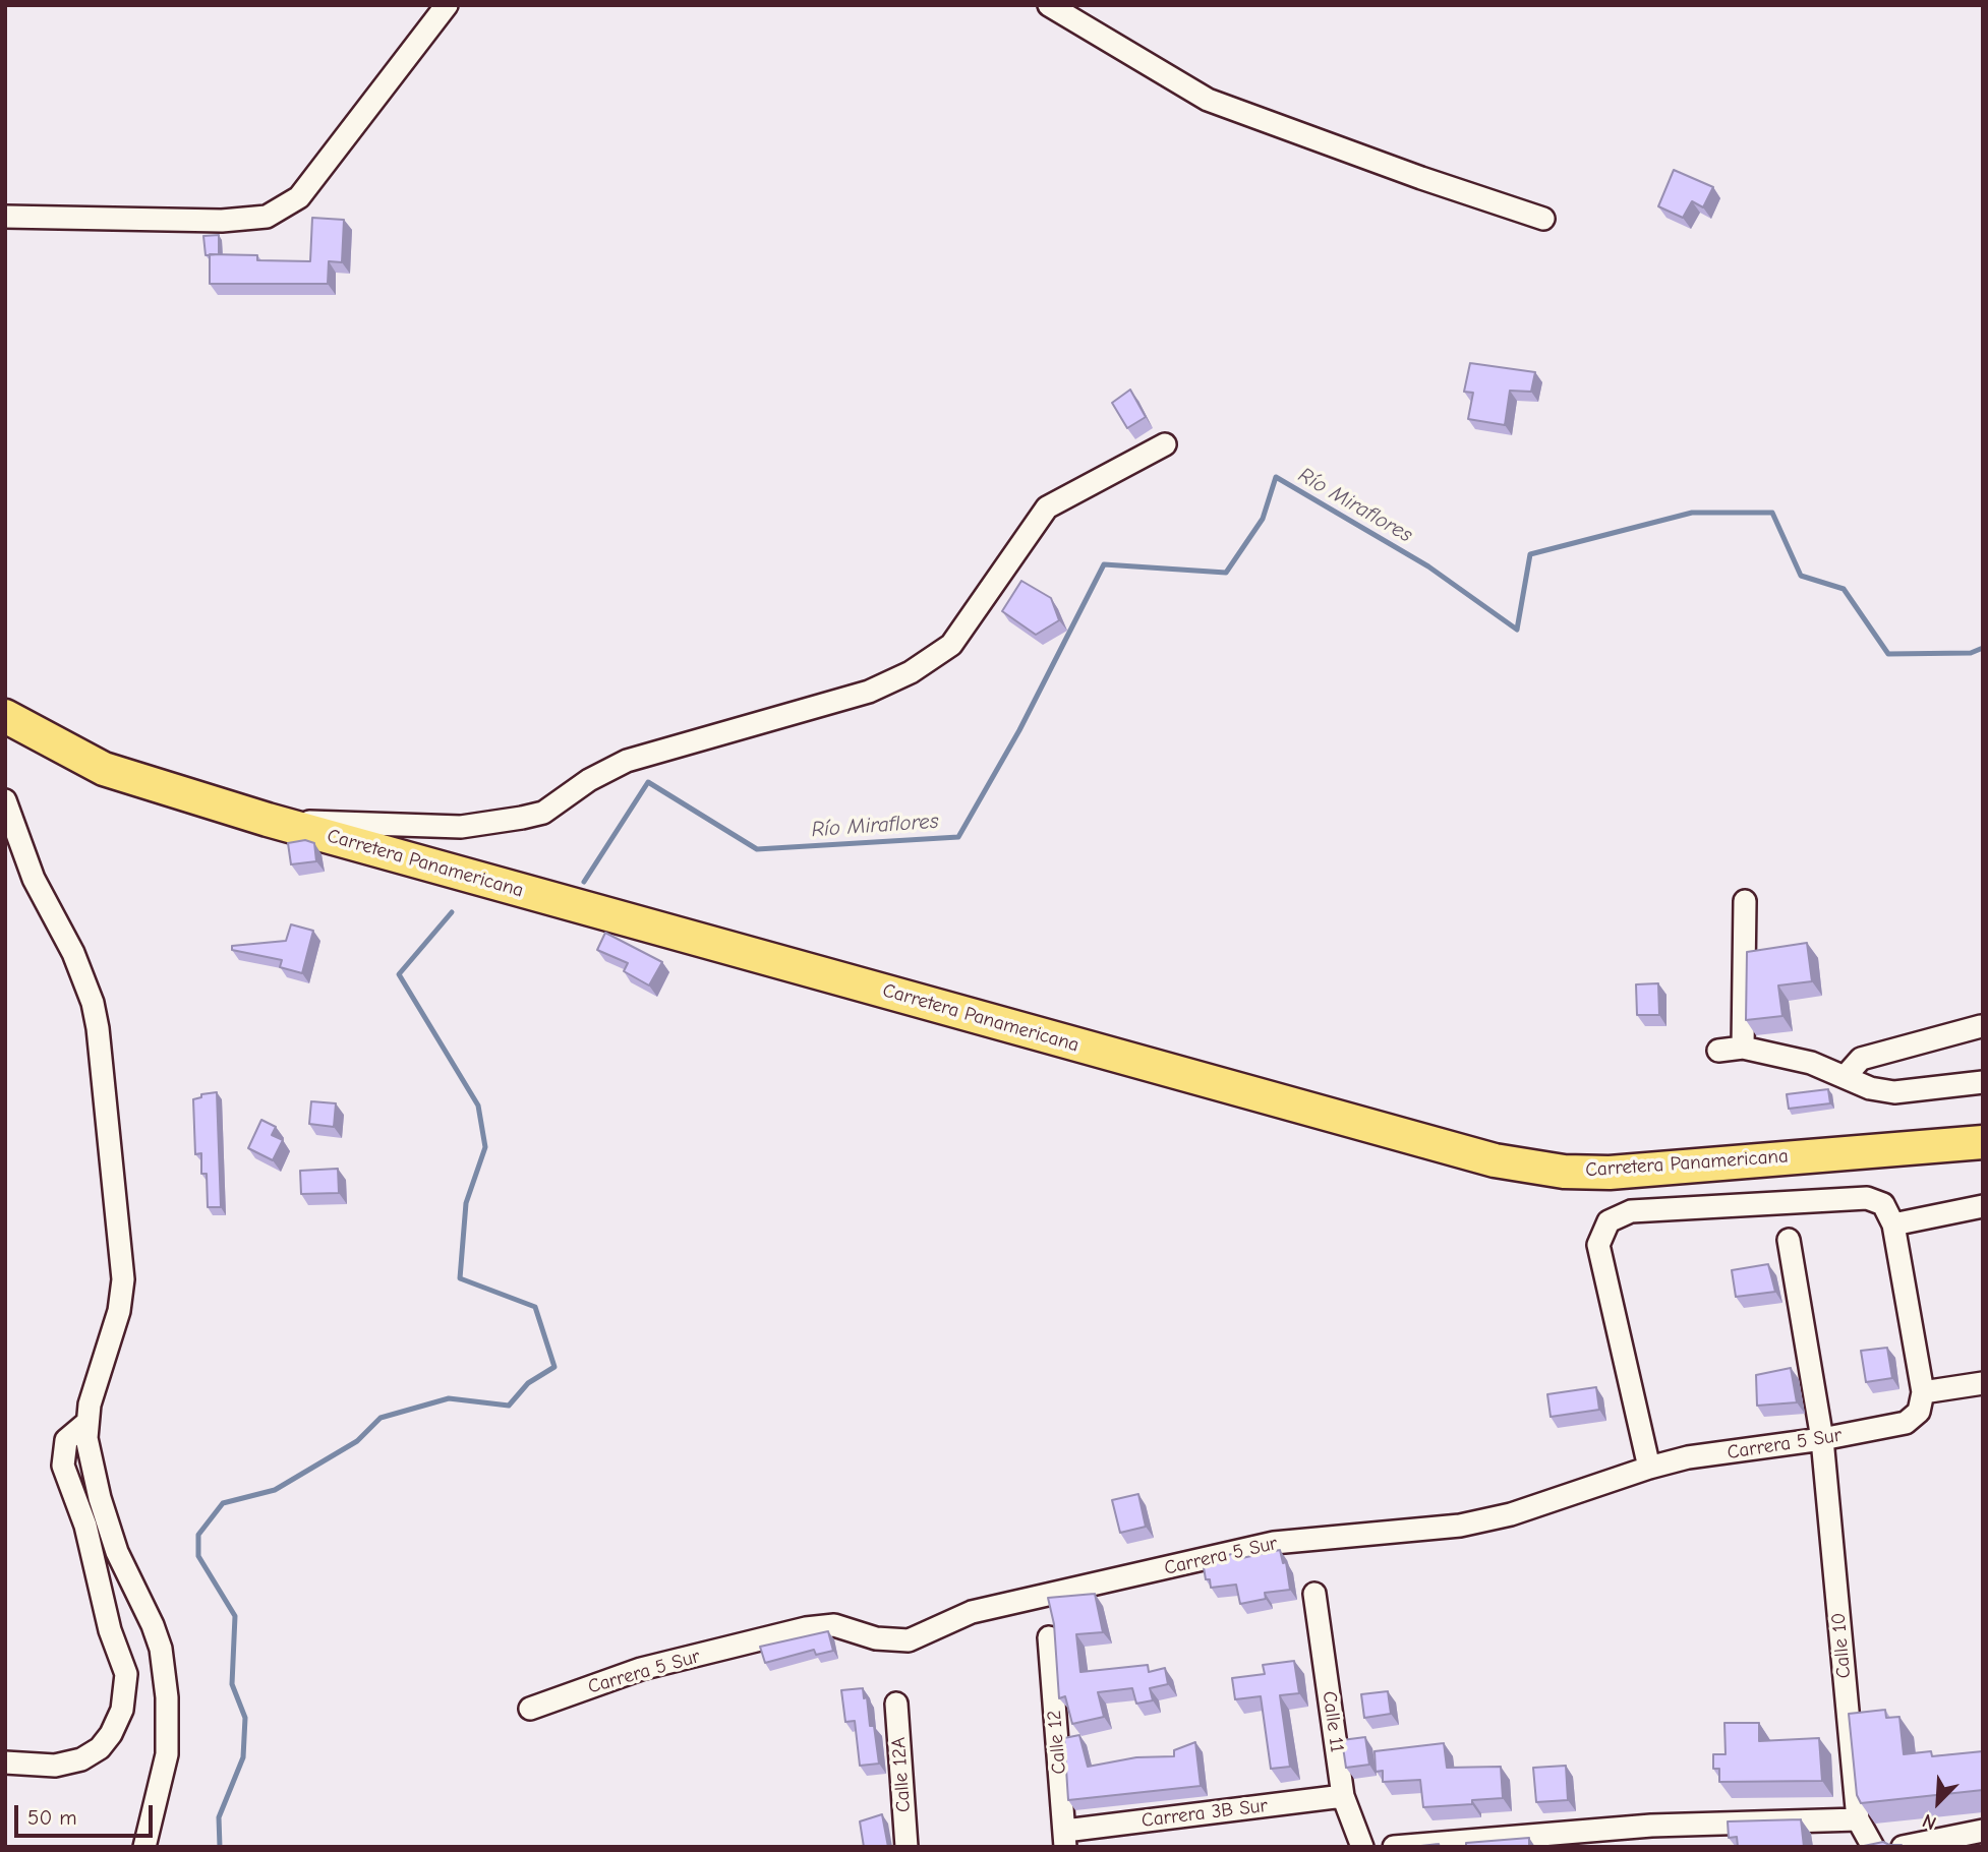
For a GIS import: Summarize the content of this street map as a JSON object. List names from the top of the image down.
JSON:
{
  "streets": {
    "highway": ["Carretera Panamericana"],
    "street": [
      "Carrera 5 Sur",
      "Calle 10",
      "Calle 11",
      "Calle 12",
      "Calle 12A",
      "Carrera 3B Sur"
    ]
  },
  "crossings": [
    ["Carrera 5 Sur", "Calle 10"],
    ["Calle 11", "Carrera 3B Sur"],
    ["Calle 12", "Carrera 3B Sur"]
  ],
  "water": ["Río Miraflores"],
  "scale_bar": "50 m",
  "north": "bottom left"
}
